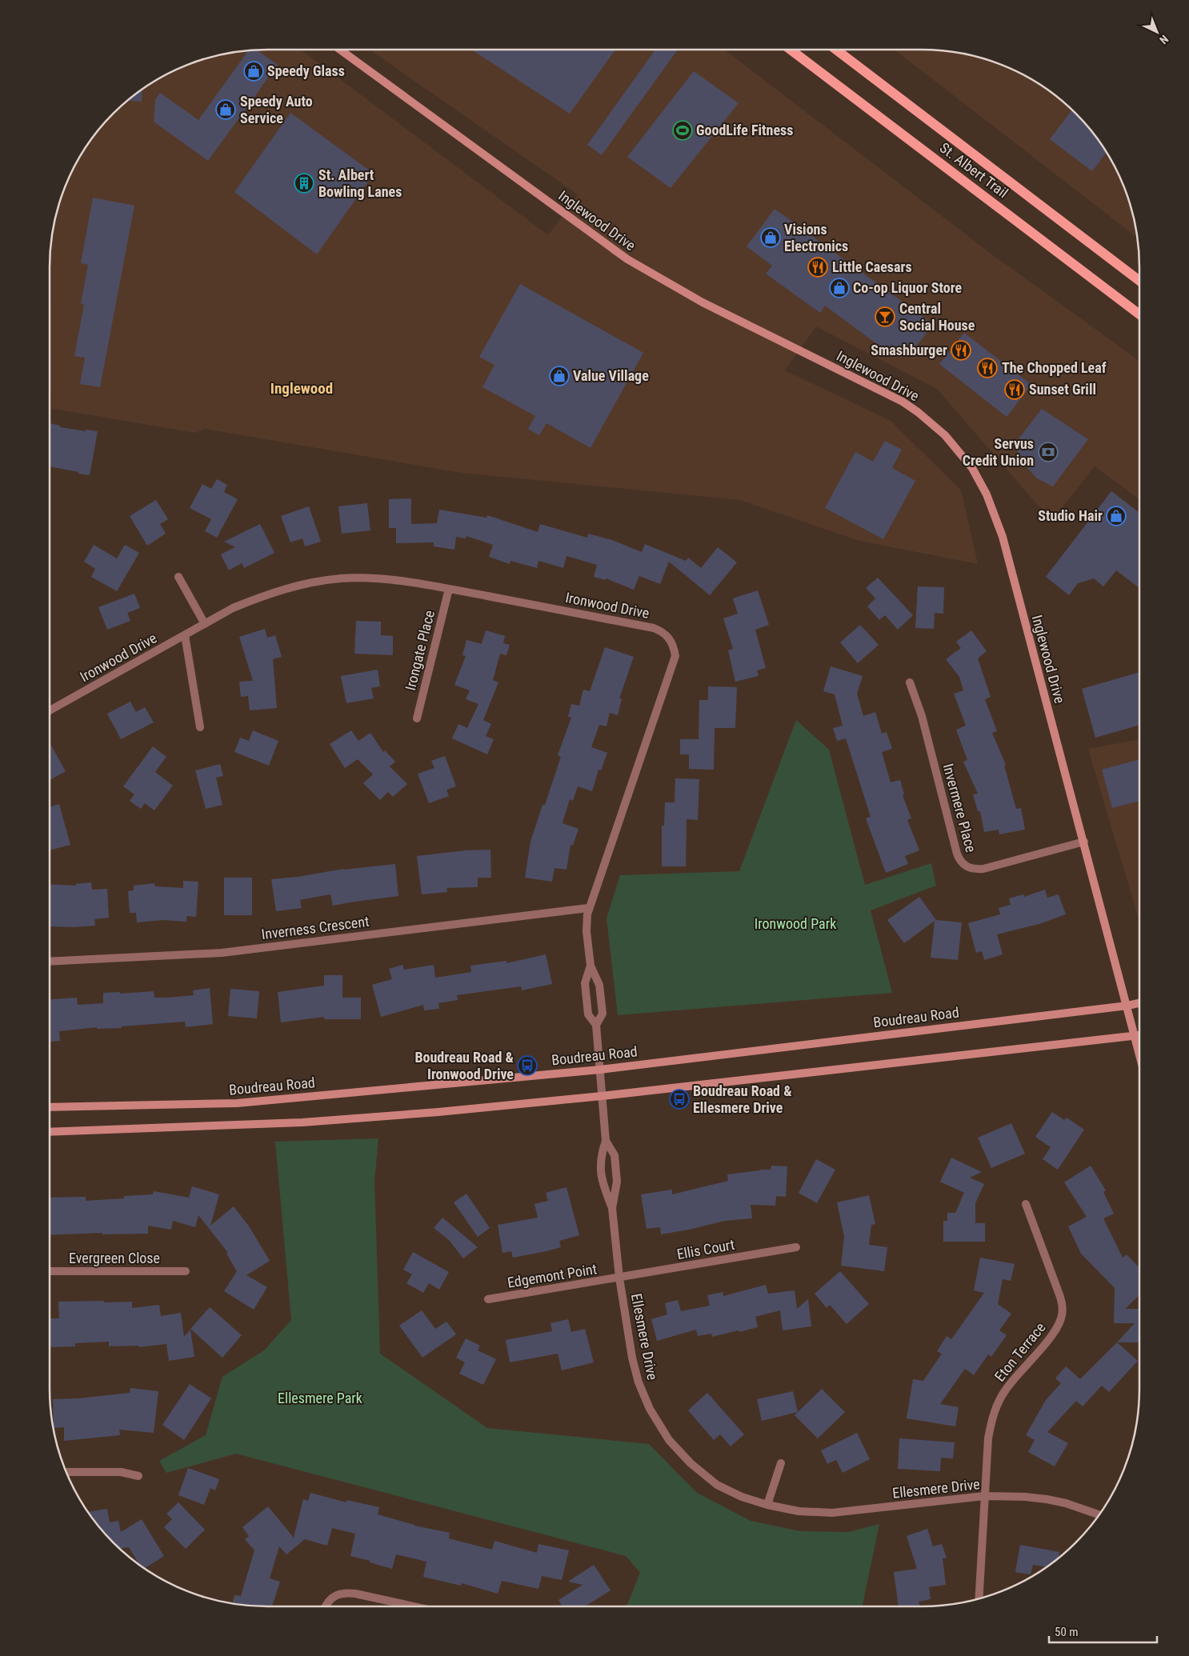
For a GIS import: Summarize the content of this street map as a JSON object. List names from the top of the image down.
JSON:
{
  "streets": {
    "main road": ["St. Albert Trail", "Inglewood Drive", "Boudreau Road"],
    "street": [
      "Ironwood Drive",
      "Irongate Place",
      "Invermere Place",
      "Inverness Crescent",
      "Ellis Court",
      "Evergreen Close",
      "Edgemont Point",
      "Ellesmere Drive",
      "Eton Terrace"
    ]
  },
  "crossings": [
    ["Inglewood Drive", "Invermere Place"],
    ["Inglewood Drive", "Boudreau Road"],
    ["Ironwood Drive", "Irongate Place"],
    ["Ironwood Drive", "Inverness Crescent"],
    ["Ironwood Drive", "Boudreau Road"],
    ["Ironwood Drive", "Ellesmere Drive"],
    ["Ellis Court", "Edgemont Point"],
    ["Ellis Court", "Ellesmere Drive"],
    ["Edgemont Point", "Ellesmere Drive"],
    ["Ellesmere Drive", "Eton Terrace"]
  ],
  "districts": ["Inglewood"],
  "parks": ["Ironwood Park", "Ellesmere Park"],
  "places": {
    "shop": [
      "Speedy Glass",
      "Speedy Auto Service",
      "Visions Electronics",
      "Co-op Liquor Store",
      "Value Village",
      "Studio Hair"
    ],
    "sports": ["GoodLife Fitness"],
    "building": ["St. Albert Bowling Lanes"],
    "restaurant": [
      "Little Caesars",
      "Smashburger",
      "The Chopped Leaf",
      "Sunset Grill"
    ],
    "bar": ["Central Social House"],
    "bank": ["Servus Credit Union"],
    "bus stop": ["Boudreau Road & Ironwood Drive", "Boudreau Road & Ellesmere Drive"]
  },
  "scale_bar": "50 m",
  "north": "bottom right"
}
